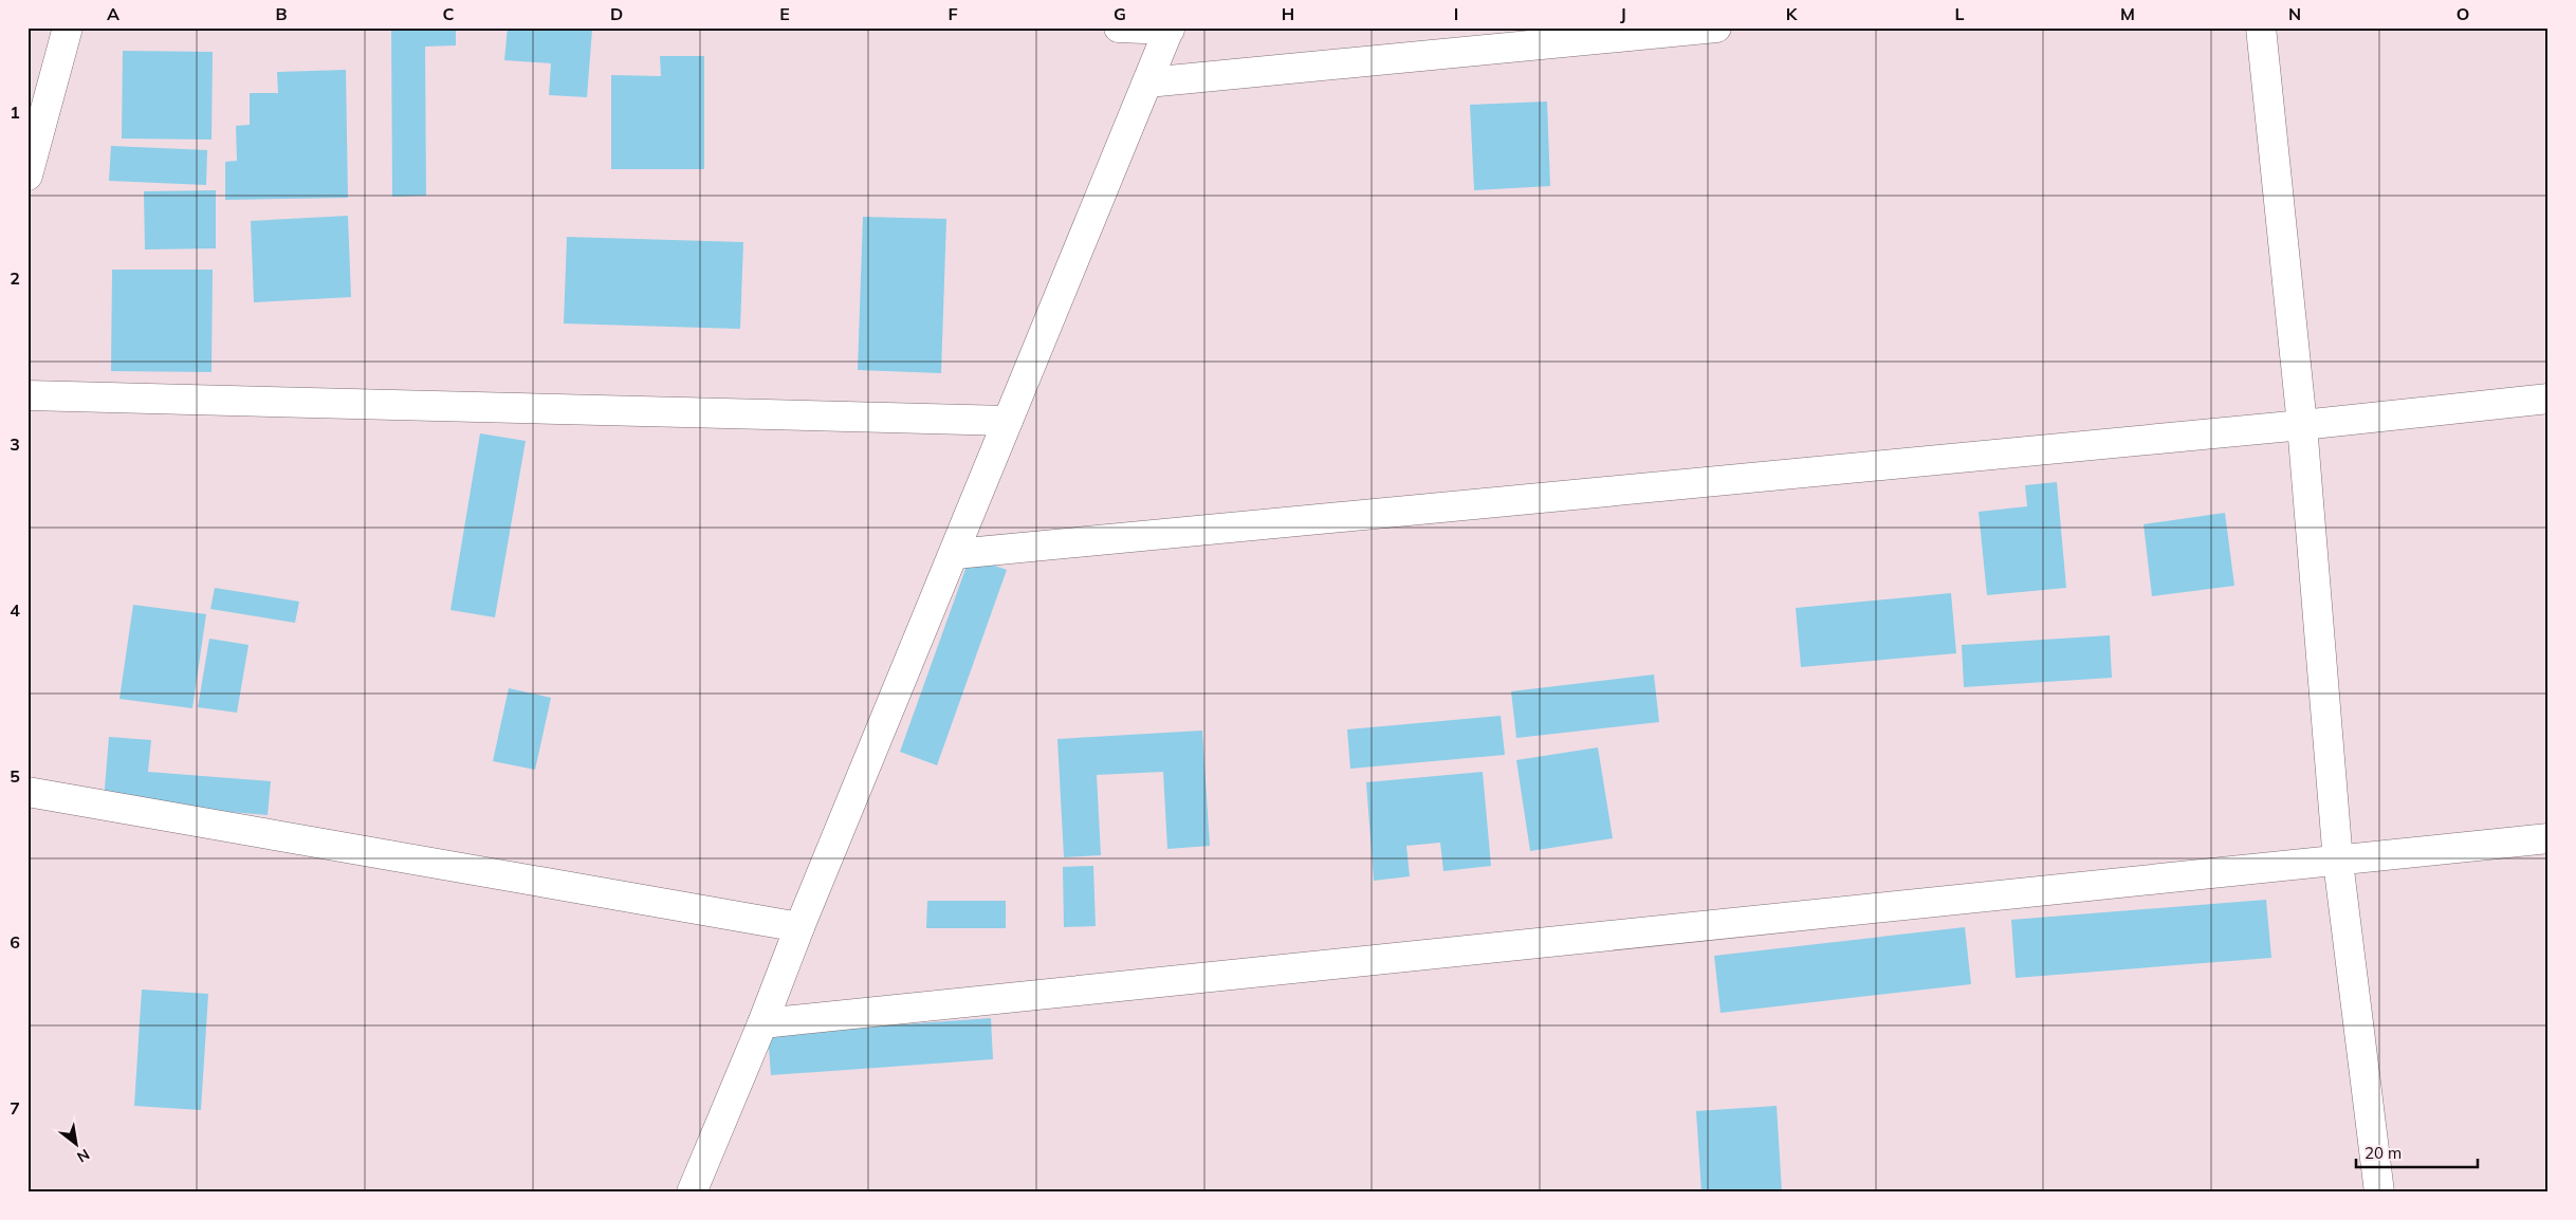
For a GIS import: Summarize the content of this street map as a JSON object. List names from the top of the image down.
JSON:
{
  "scale_bar": "20 m",
  "north": "bottom right",
  "grid": {
    "columns": [
      "A",
      "B",
      "C",
      "D",
      "E",
      "F",
      "G",
      "H",
      "I",
      "J",
      "K",
      "L",
      "M",
      "N",
      "O"
    ],
    "rows": [
      "1",
      "2",
      "3",
      "4",
      "5",
      "6",
      "7"
    ]
  }
}
